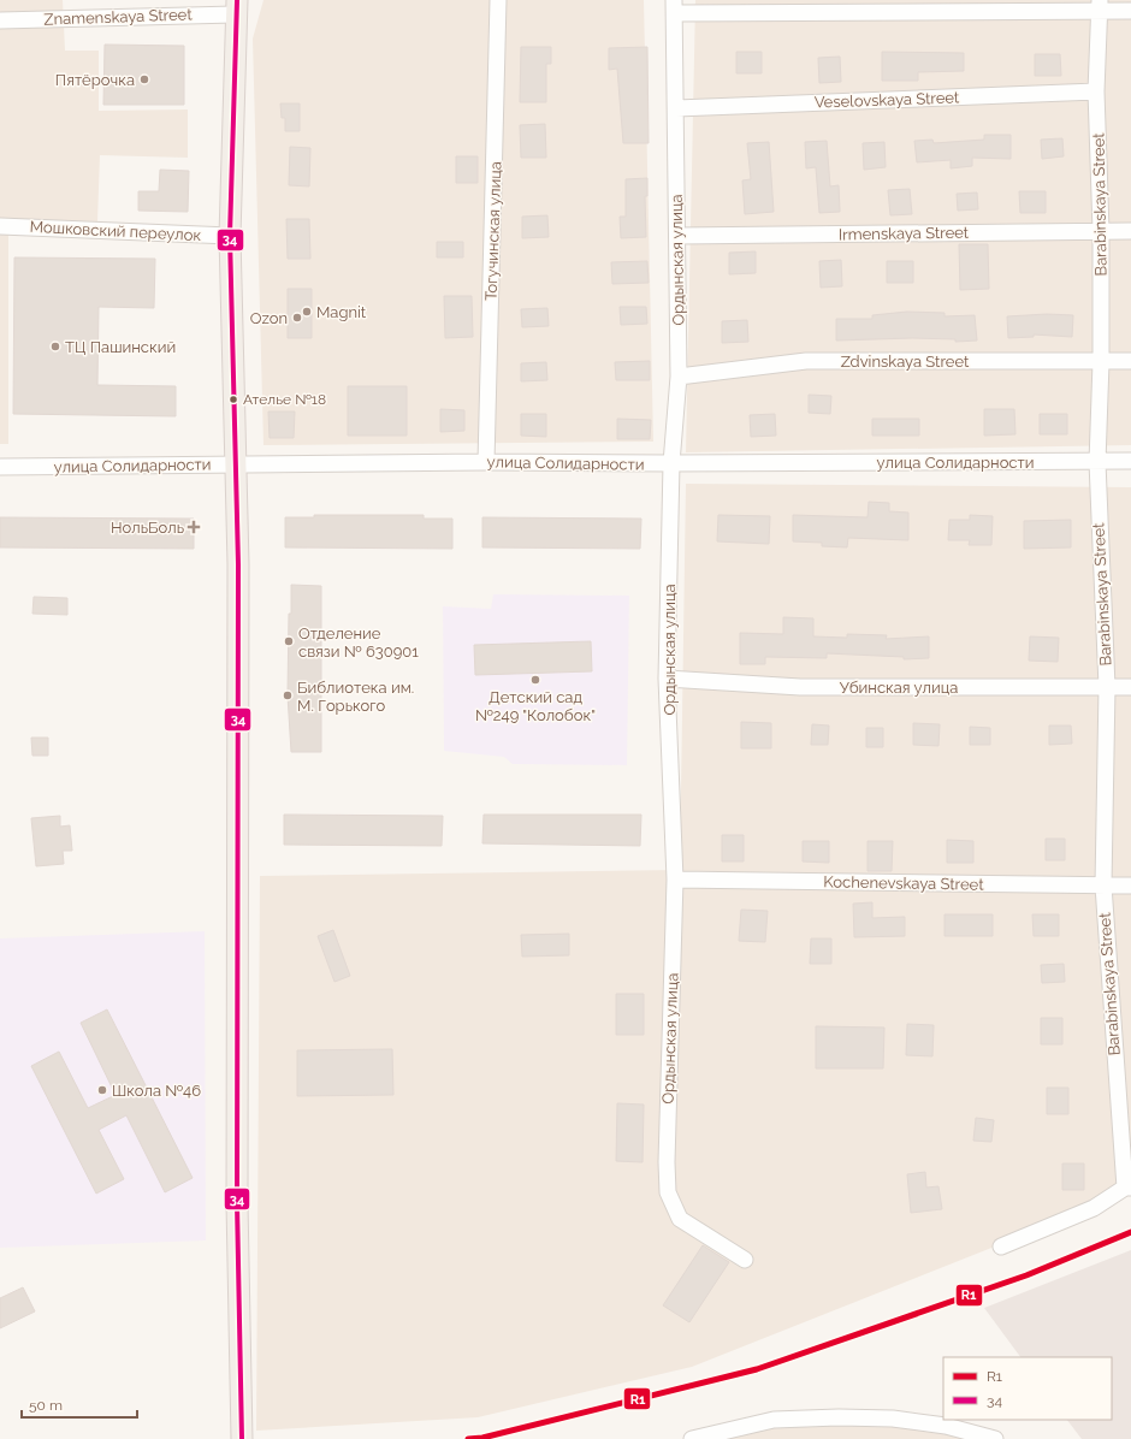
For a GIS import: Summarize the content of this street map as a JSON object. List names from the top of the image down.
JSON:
{
  "streets": {
    "street": [
      "Znamenskaya Street",
      "Veselovskaya Street",
      "Barabinskaya Street",
      "Мошковский переулок",
      "Тогучинская улица",
      "Irmenskaya Street",
      "Ордынская улица",
      "Zdvinskaya Street",
      "улица Солидарности",
      "Убинская улица",
      "Kochenevskaya Street"
    ]
  },
  "crossings": [
    ["Veselovskaya Street", "Barabinskaya Street"],
    ["Veselovskaya Street", "Ордынская улица"],
    ["Barabinskaya Street", "Irmenskaya Street"],
    ["Barabinskaya Street", "Zdvinskaya Street"],
    ["Barabinskaya Street", "улица Солидарности"],
    ["Barabinskaya Street", "Убинская улица"],
    ["Barabinskaya Street", "Kochenevskaya Street"],
    ["Тогучинская улица", "улица Солидарности"],
    ["Irmenskaya Street", "Ордынская улица"],
    ["Ордынская улица", "Zdvinskaya Street"],
    ["Ордынская улица", "улица Солидарности"],
    ["Ордынская улица", "Убинская улица"],
    ["Ордынская улица", "Kochenevskaya Street"]
  ],
  "places": {
    "other": [
      "Пятёрочка",
      "Magnit",
      "Ozon",
      "ТЦ Пашинский",
      "Ателье №18",
      "Отделение связи № 630901",
      "Детский сад №249 \"Колобок\"",
      "Библиотека им. М. Горького",
      "Школа №46"
    ],
    "health": ["НольБоль"]
  },
  "lines": ["transit line 34", "transit line R1"],
  "legend": ["R1", "34"],
  "scale_bar": "50 m"
}
